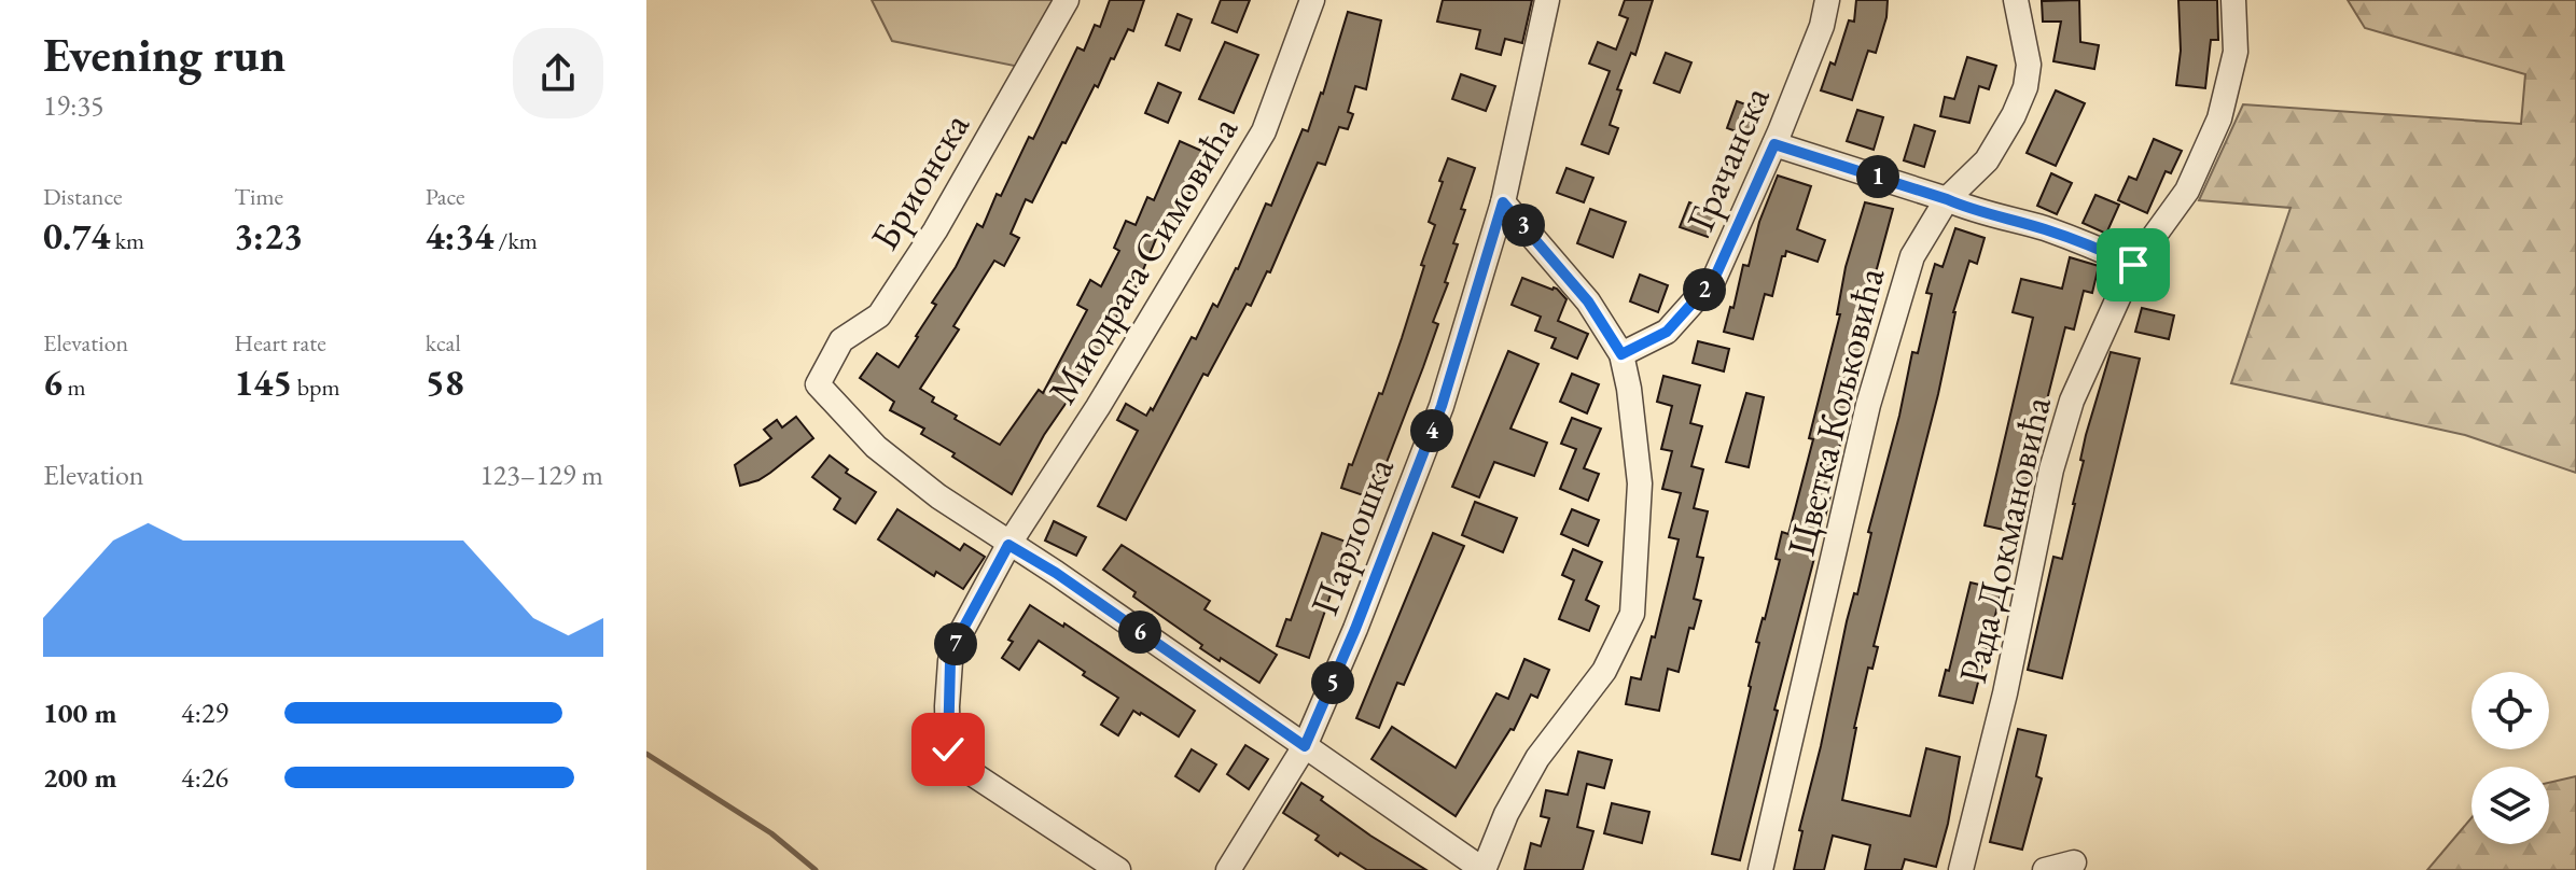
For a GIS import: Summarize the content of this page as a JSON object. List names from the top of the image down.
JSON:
{
  "streets": {
    "street": [
      "Грачанска",
      "Брионска",
      "Миодрага Симовића",
      "Цветка Кољковића",
      "Парлошка",
      "Рада Докмановића"
    ]
  },
  "crossings": [
    ["Брионска", "Миодрага Симовића"]
  ],
  "page": {
    "heading": ["Evening run", "19:35"],
    "stats": [
      ["Distance", "0.74 km"],
      ["Time", "3:23"],
      ["Pace", "4:34 /km"],
      ["Elevation", "6 m"],
      ["Heart rate", "145 bpm"],
      ["kcal", "58"]
    ],
    "pins": [
      "1",
      "3",
      "2",
      "4",
      "6",
      "7",
      "5"
    ],
    "chart": ["Elevation", "123–129 m"],
    "list": [
      {
        "name": "100 m",
        "note": "4:29"
      },
      {
        "name": "200 m",
        "note": "4:26"
      }
    ]
  }
}
